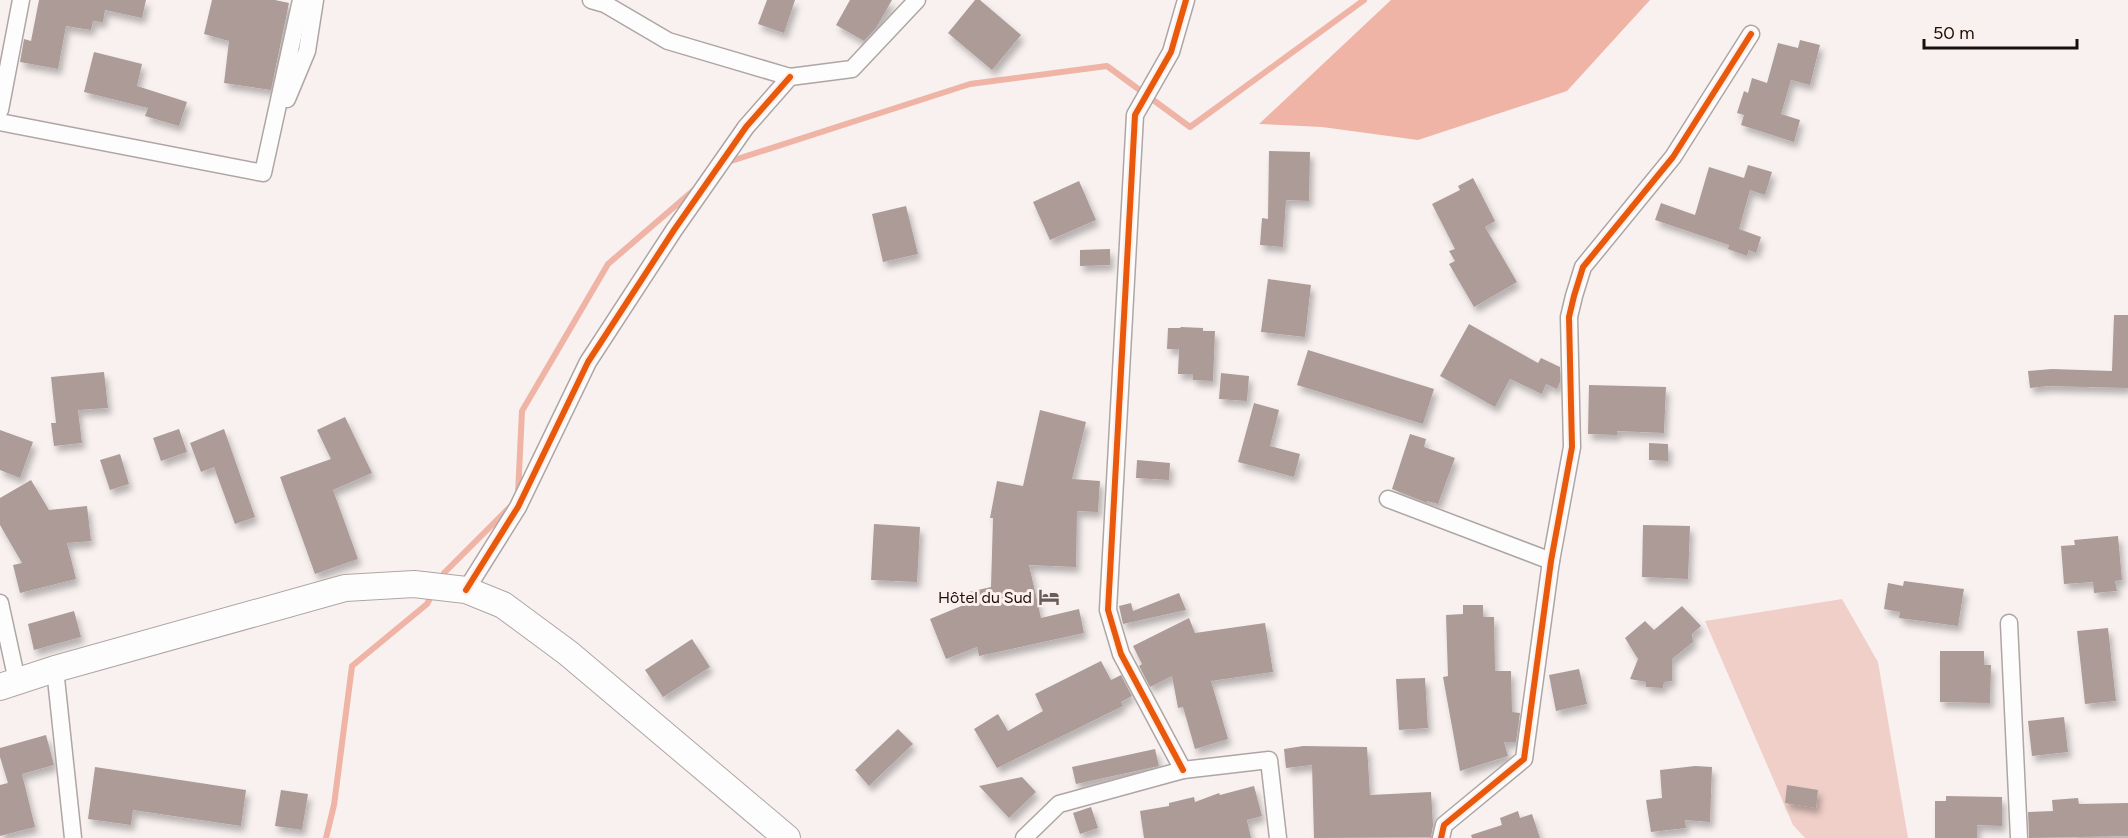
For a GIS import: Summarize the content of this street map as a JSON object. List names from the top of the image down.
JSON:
{
  "places": {
    "hotel": ["Hôtel du Sud"]
  },
  "scale_bar": "50 m"
}
